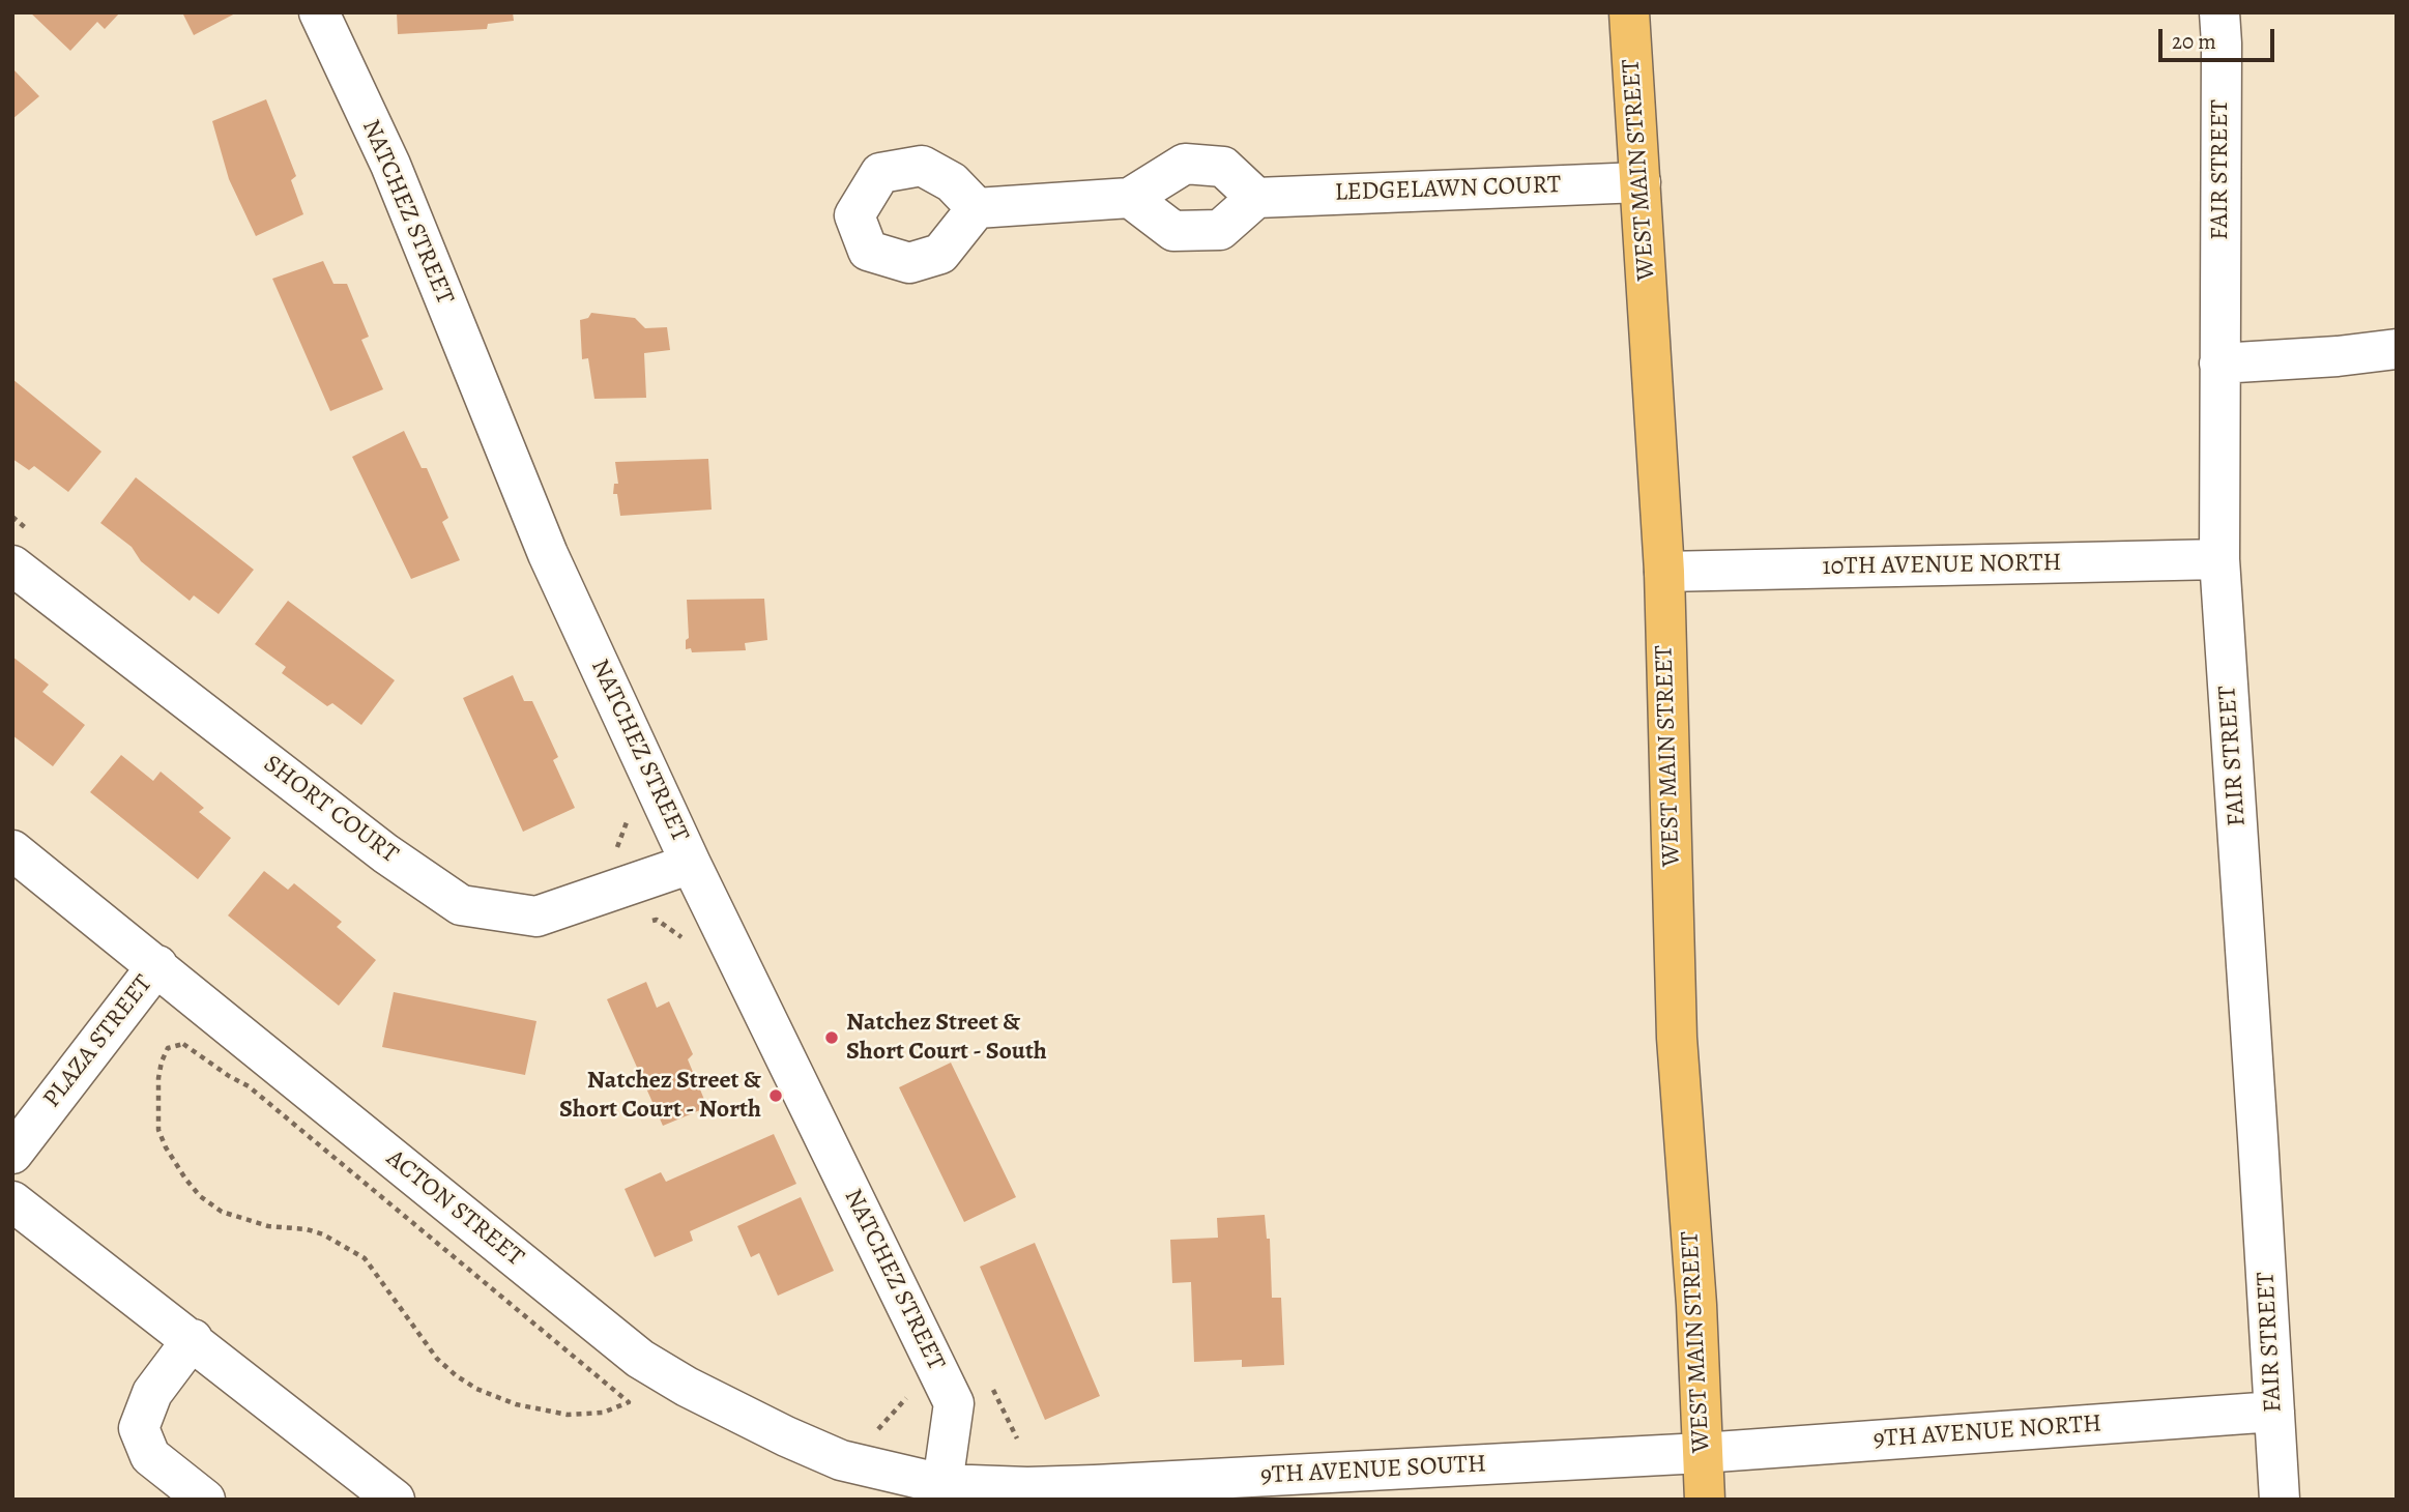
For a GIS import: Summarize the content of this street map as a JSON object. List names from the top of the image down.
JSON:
{
  "streets": {
    "main road": ["WEST MAIN STREET"],
    "street": [
      "FAIR STREET",
      "LEDGELAWN COURT",
      "NATCHEZ STREET",
      "10TH AVENUE NORTH",
      "SHORT COURT",
      "PLAZA STREET",
      "ACTON STREET",
      "9TH AVENUE NORTH",
      "9TH AVENUE SOUTH"
    ]
  },
  "crossings": [
    ["WEST MAIN STREET", "LEDGELAWN COURT"],
    ["WEST MAIN STREET", "10TH AVENUE NORTH"],
    ["WEST MAIN STREET", "9TH AVENUE NORTH"],
    ["WEST MAIN STREET", "9TH AVENUE SOUTH"],
    ["FAIR STREET", "10TH AVENUE NORTH"],
    ["FAIR STREET", "9TH AVENUE NORTH"],
    ["NATCHEZ STREET", "SHORT COURT"],
    ["NATCHEZ STREET", "ACTON STREET"],
    ["NATCHEZ STREET", "9TH AVENUE SOUTH"],
    ["PLAZA STREET", "ACTON STREET"],
    ["ACTON STREET", "9TH AVENUE SOUTH"],
    ["9TH AVENUE NORTH", "9TH AVENUE SOUTH"]
  ],
  "places": ["Natchez Street & Short Court - South", "Natchez Street & Short Court - North"],
  "scale_bar": "20 m"
}
